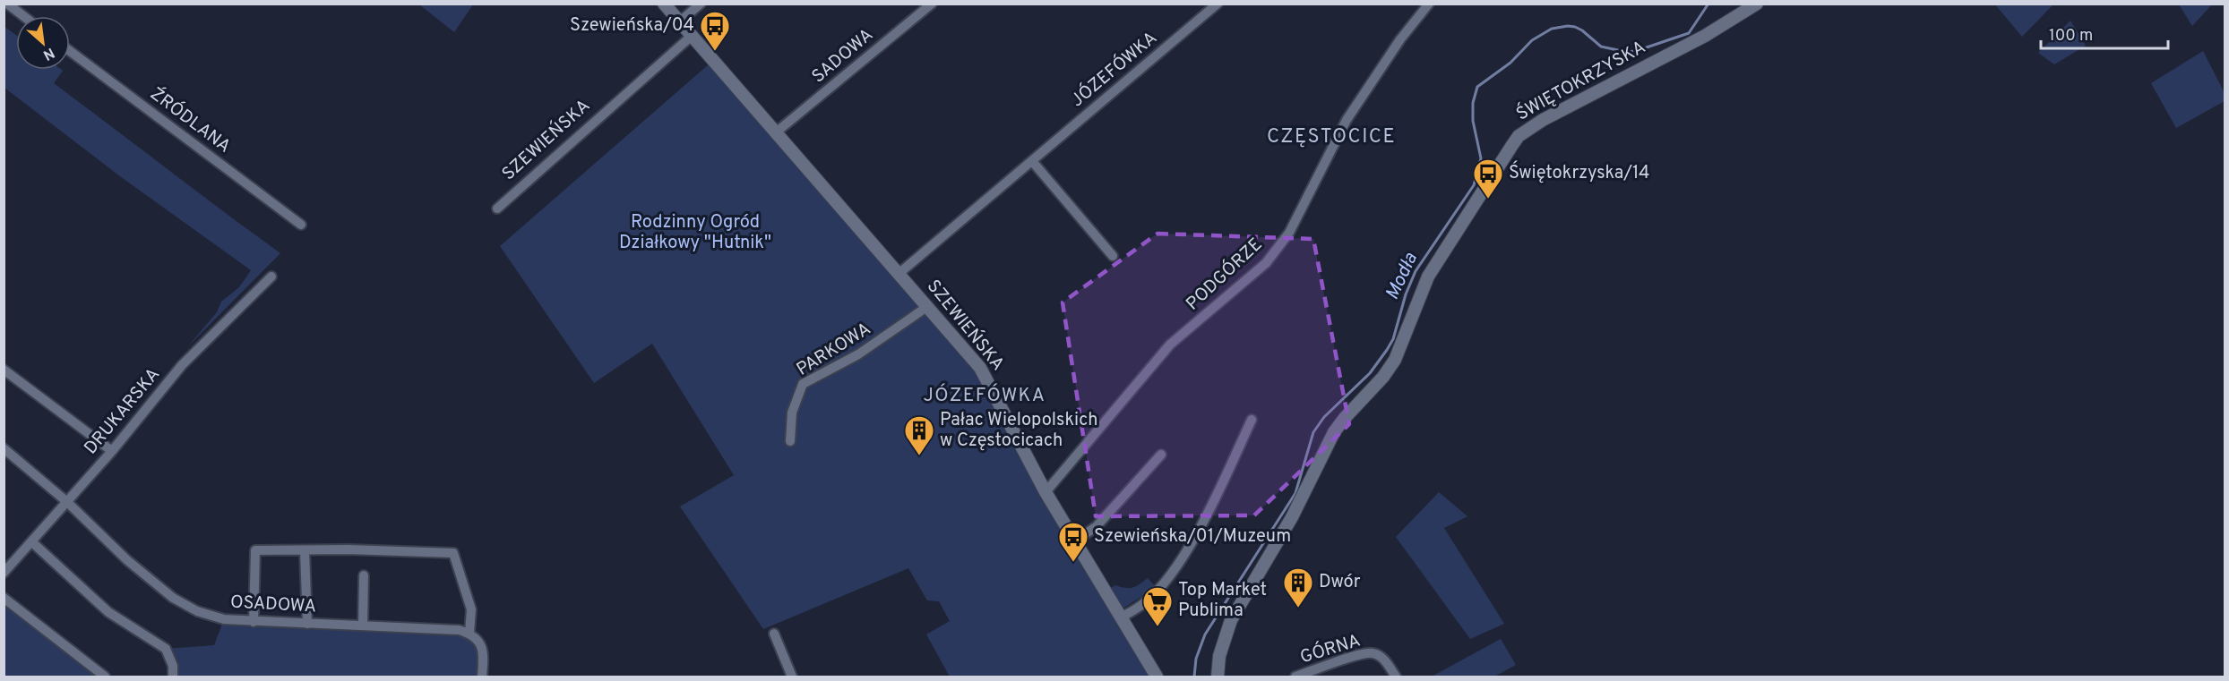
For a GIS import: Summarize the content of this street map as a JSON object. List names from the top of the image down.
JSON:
{
  "streets": {
    "street": [
      "SADOWA",
      "JÓZEFÓWKA",
      "ŚWIĘTOKRZYSKA",
      "ŹRÓDLANA",
      "SZEWIEŃSKA",
      "PODGÓRZE",
      "PARKOWA",
      "DRUKARSKA",
      "OSADOWA",
      "GÓRNA"
    ]
  },
  "crossings": [
    ["SADOWA", "SZEWIEŃSKA"],
    ["JÓZEFÓWKA", "SZEWIEŃSKA"],
    ["SZEWIEŃSKA", "PODGÓRZE"],
    ["SZEWIEŃSKA", "PARKOWA"],
    ["DRUKARSKA", "OSADOWA"]
  ],
  "districts": ["CZĘSTOCICE", "JÓZEFÓWKA"],
  "water": ["Modła"],
  "parks": ["Rodzinny Ogród Działkowy \"Hutnik\""],
  "places": {
    "bus stop": ["Szewieńska/04", "Świętokrzyska/14", "Szewieńska/01/Muzeum"],
    "building": ["Pałac Wielopolskich w Częstocicach", "Dwór"],
    "supermarket": ["Top Market Publima"]
  },
  "scale_bar": "100 m",
  "north": "bottom right"
}
